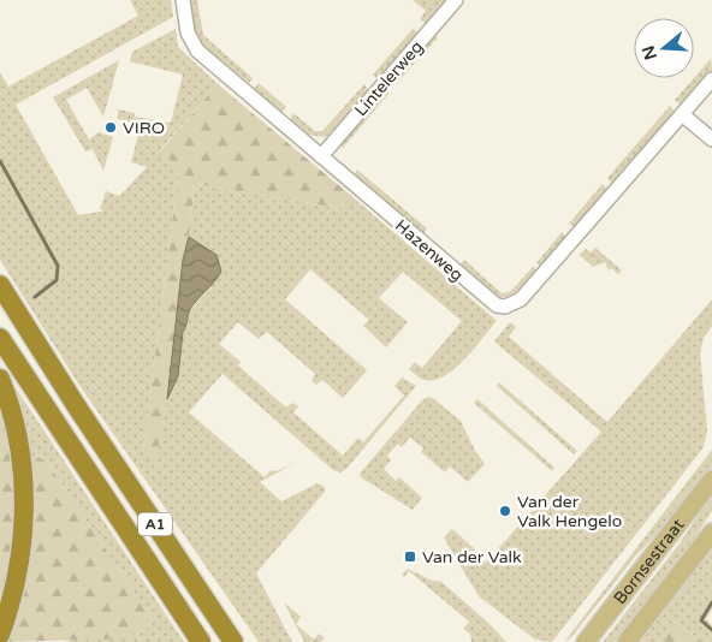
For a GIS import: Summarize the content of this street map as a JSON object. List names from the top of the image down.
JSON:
{
  "streets": {
    "highway": ["A1"],
    "main road": ["Bornsestraat"],
    "street": ["Lintelerweg", "Hazenweg"]
  },
  "crossings": [
    ["Lintelerweg", "Hazenweg"]
  ],
  "places": {
    "other": ["VIRO", "Van der Valk Hengelo"],
    "transit": ["Van der Valk"]
  },
  "north": "left"
}
